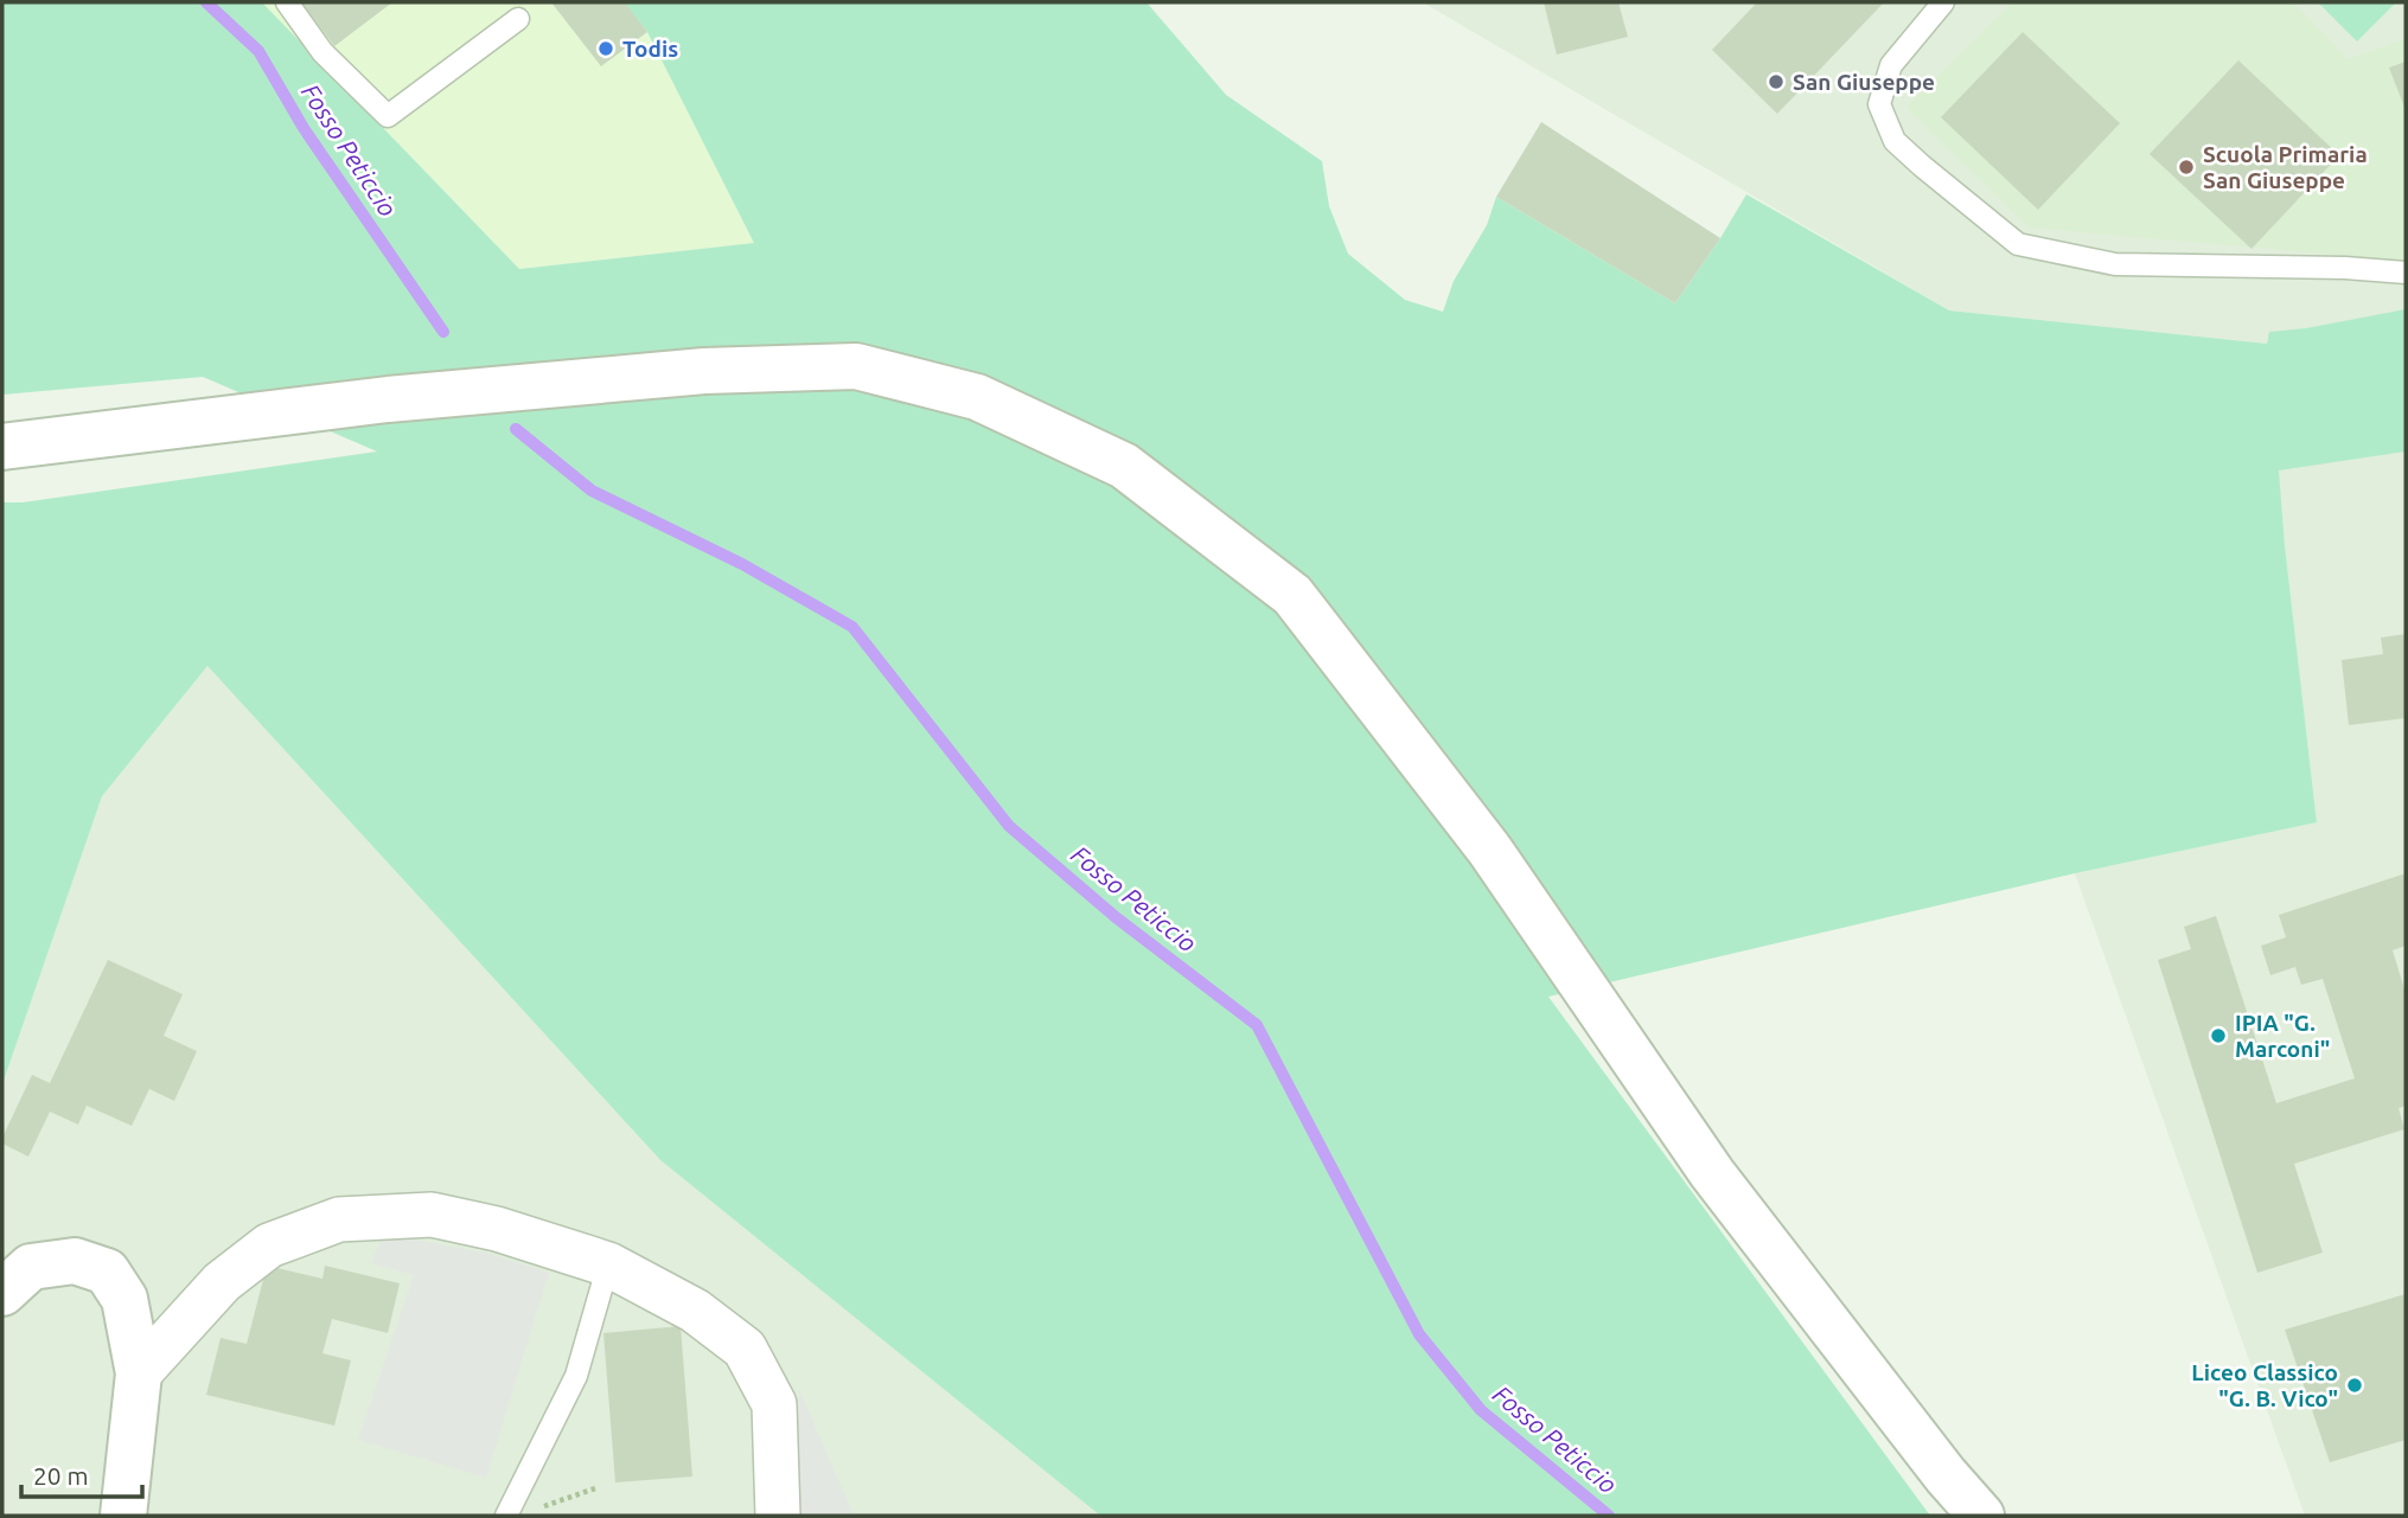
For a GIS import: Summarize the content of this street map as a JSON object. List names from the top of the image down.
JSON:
{
  "water": ["Fosso Peticcio"],
  "places": [
    "Todis",
    "San Giuseppe",
    "Scuola Primaria San Giuseppe",
    "IPIA \"G. Marconi\"",
    "Liceo Classico \"G. B. Vico\""
  ],
  "scale_bar": "20 m"
}
